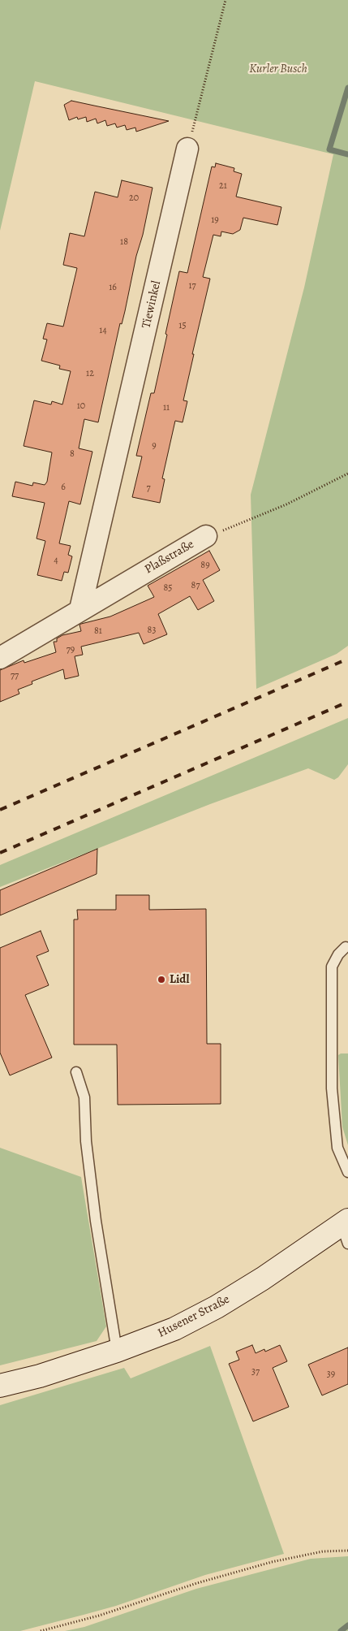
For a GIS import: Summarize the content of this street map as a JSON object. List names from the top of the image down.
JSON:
{
  "streets": {
    "street": ["Tiewinkel", "Plaßstraße", "Husener Straße"]
  },
  "crossings": [
    ["Tiewinkel", "Plaßstraße"]
  ],
  "parks": ["Kurler Busch"],
  "places": ["Lidl"],
  "house_numbers": [
    "21",
    "20",
    "19",
    "18",
    "17",
    "16",
    "15",
    "14",
    "12",
    "10",
    "11",
    "9",
    "8",
    "6",
    "7",
    "4",
    "89",
    "87",
    "85",
    "83",
    "81",
    "79",
    "77",
    "37",
    "39"
  ]
}
